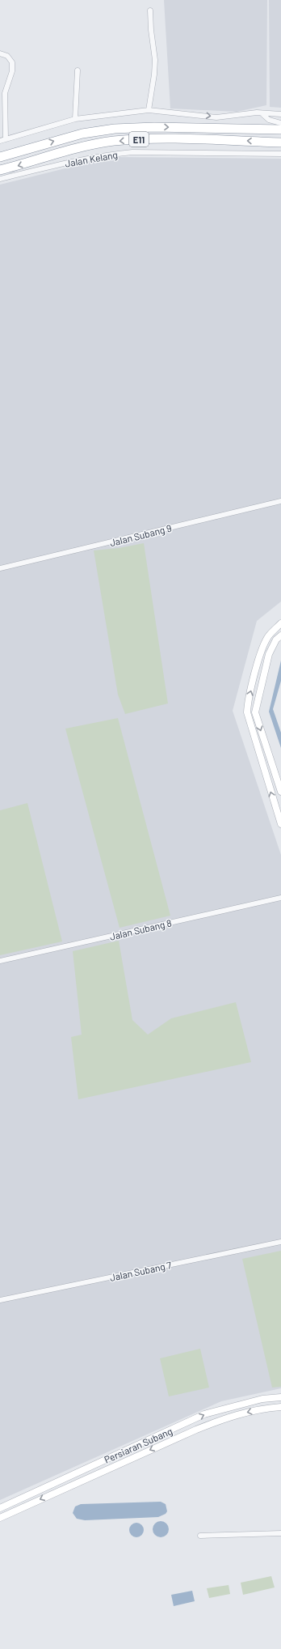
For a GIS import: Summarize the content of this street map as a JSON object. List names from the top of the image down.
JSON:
{
  "streets": {
    "highway": ["E11"],
    "street": [
      "Jalan Kelang",
      "Jalan Subang 9",
      "Jalan Subang 8",
      "Jalan Subang 7",
      "Persiaran Subang"
    ]
  }
}
